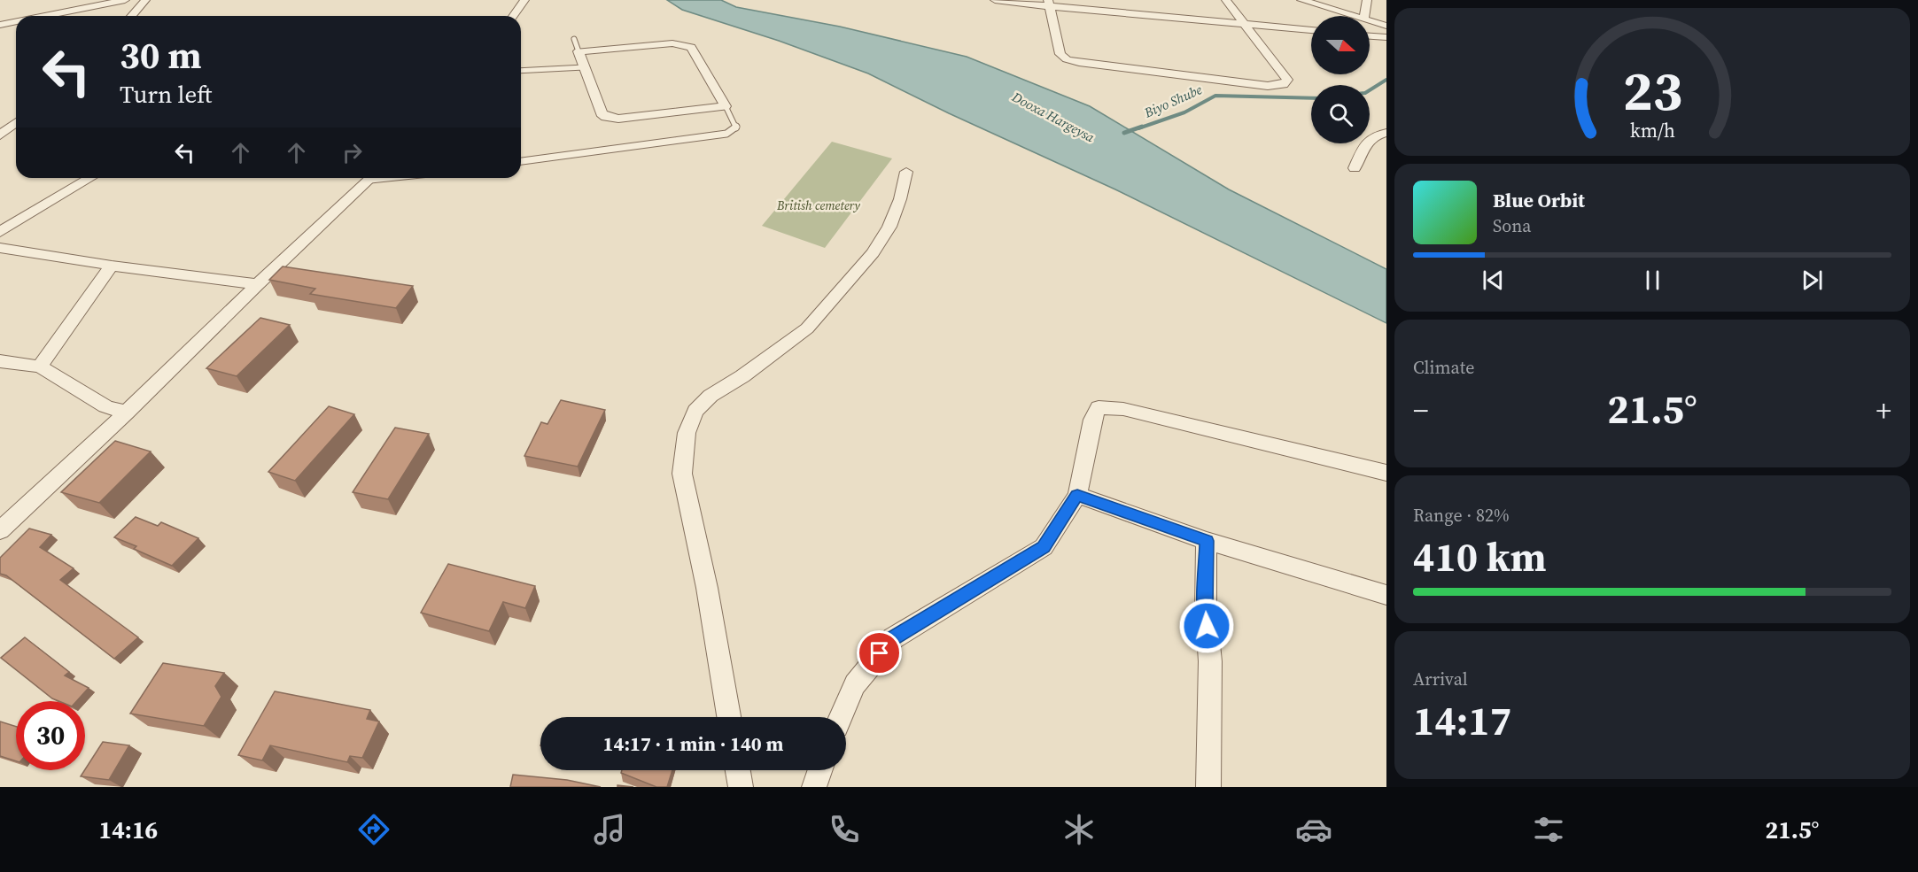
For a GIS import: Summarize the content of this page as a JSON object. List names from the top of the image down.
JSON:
{
  "water": ["Biyo Shube", "Dooxa Hargeysa"],
  "parks": ["British cemetery"],
  "north": "right",
  "page": {
    "turn": ["30 m", "Turn left"],
    "song": ["Blue Orbit", "Sona"],
    "tile": [
      "Climate",
      ["Range · 82%", "410 km"],
      ["Arrival", "14:17"]
    ],
    "heat": ["−", "21.5°", "+"],
    "limit": "30",
    "trip": "14:17 · 1 min · 140 m",
    "tabs": ["14:16", "21.5°"],
    "gauge": ["23", "km/h"]
  }
}
